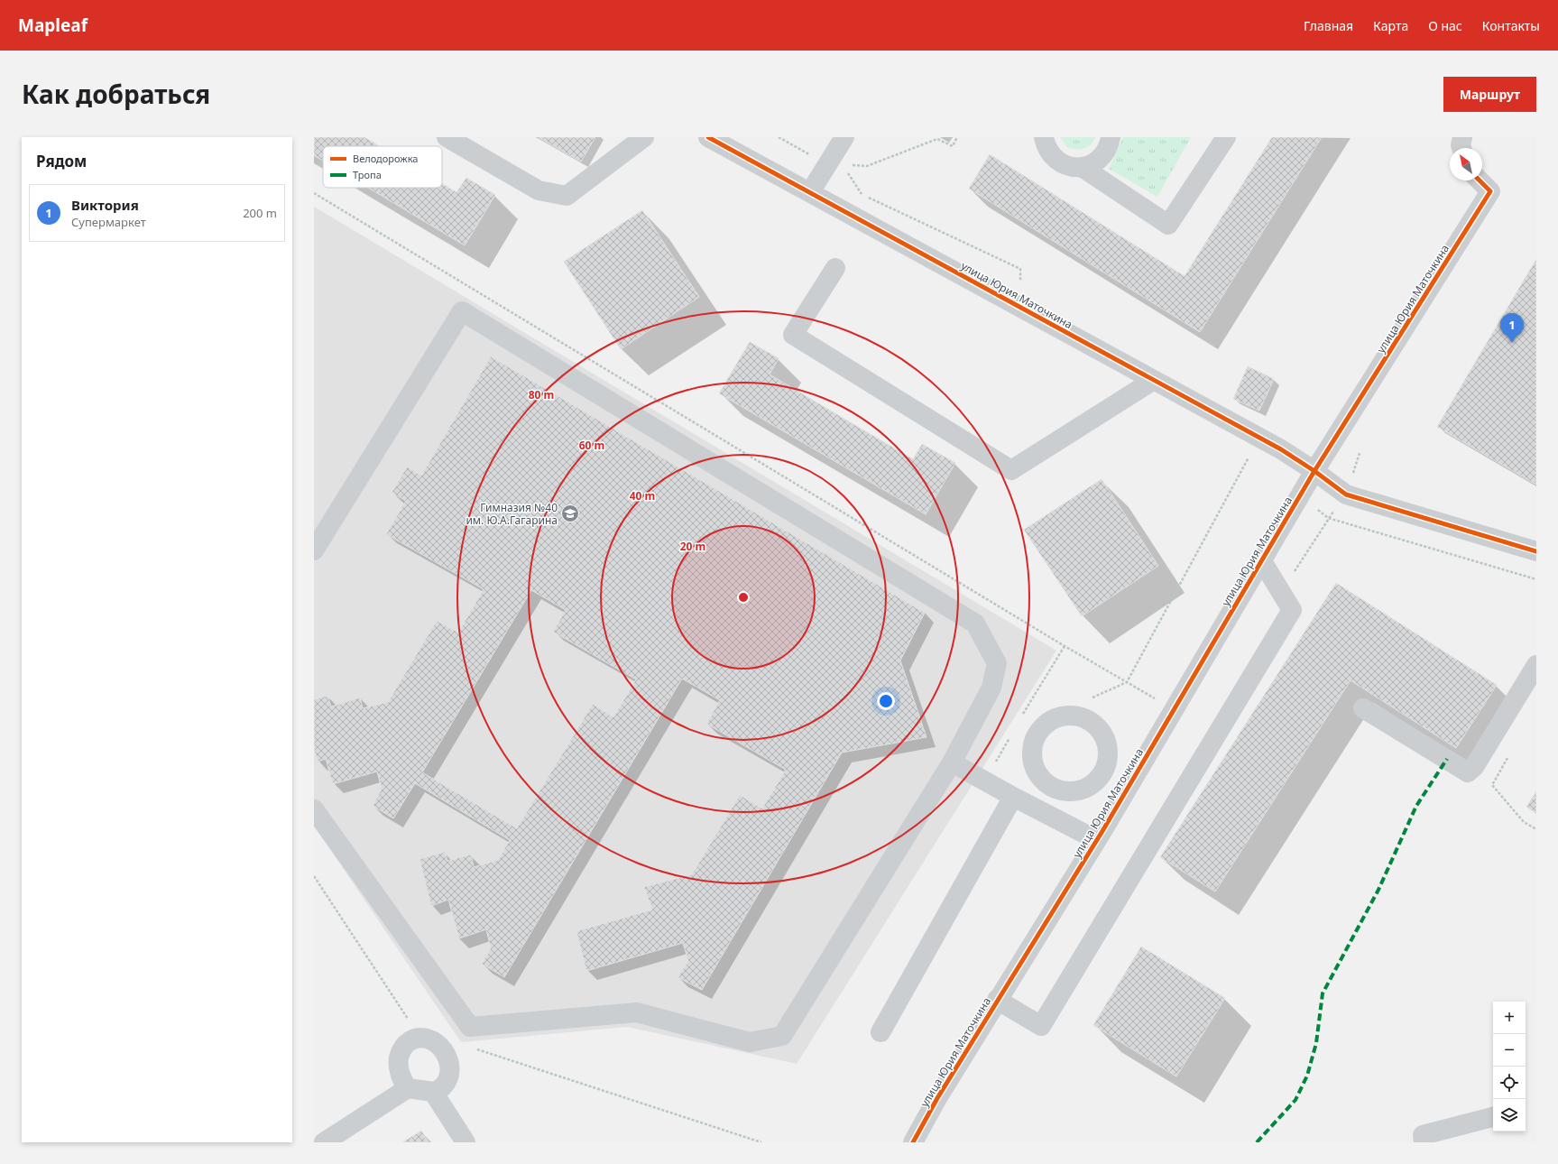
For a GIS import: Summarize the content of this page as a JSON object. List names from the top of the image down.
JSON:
{
  "streets": {
    "street": ["улица Юрия Маточкина"]
  },
  "places": {
    "school or university": ["Гимназия №40 им. Ю.А.Гагарина"]
  },
  "legend": ["Велодорожка", "Тропа"],
  "north": "top left",
  "page": {
    "header": "Mapleaf",
    "nav": [
      "Главная",
      "Карта",
      "О нас",
      "Контакты"
    ],
    "title": "Как добраться",
    "buttons": "Маршрут",
    "heading": "Рядом",
    "list": [
      {
        "mark": "1",
        "name": "Виктория",
        "note": "Супермаркет",
        "value": "200 m"
      }
    ],
    "pins": "1",
    "map_buttons": ["+", "−"]
  },
  "rings": [
    "80 m",
    "60 m",
    "40 m",
    "20 m"
  ]
}
